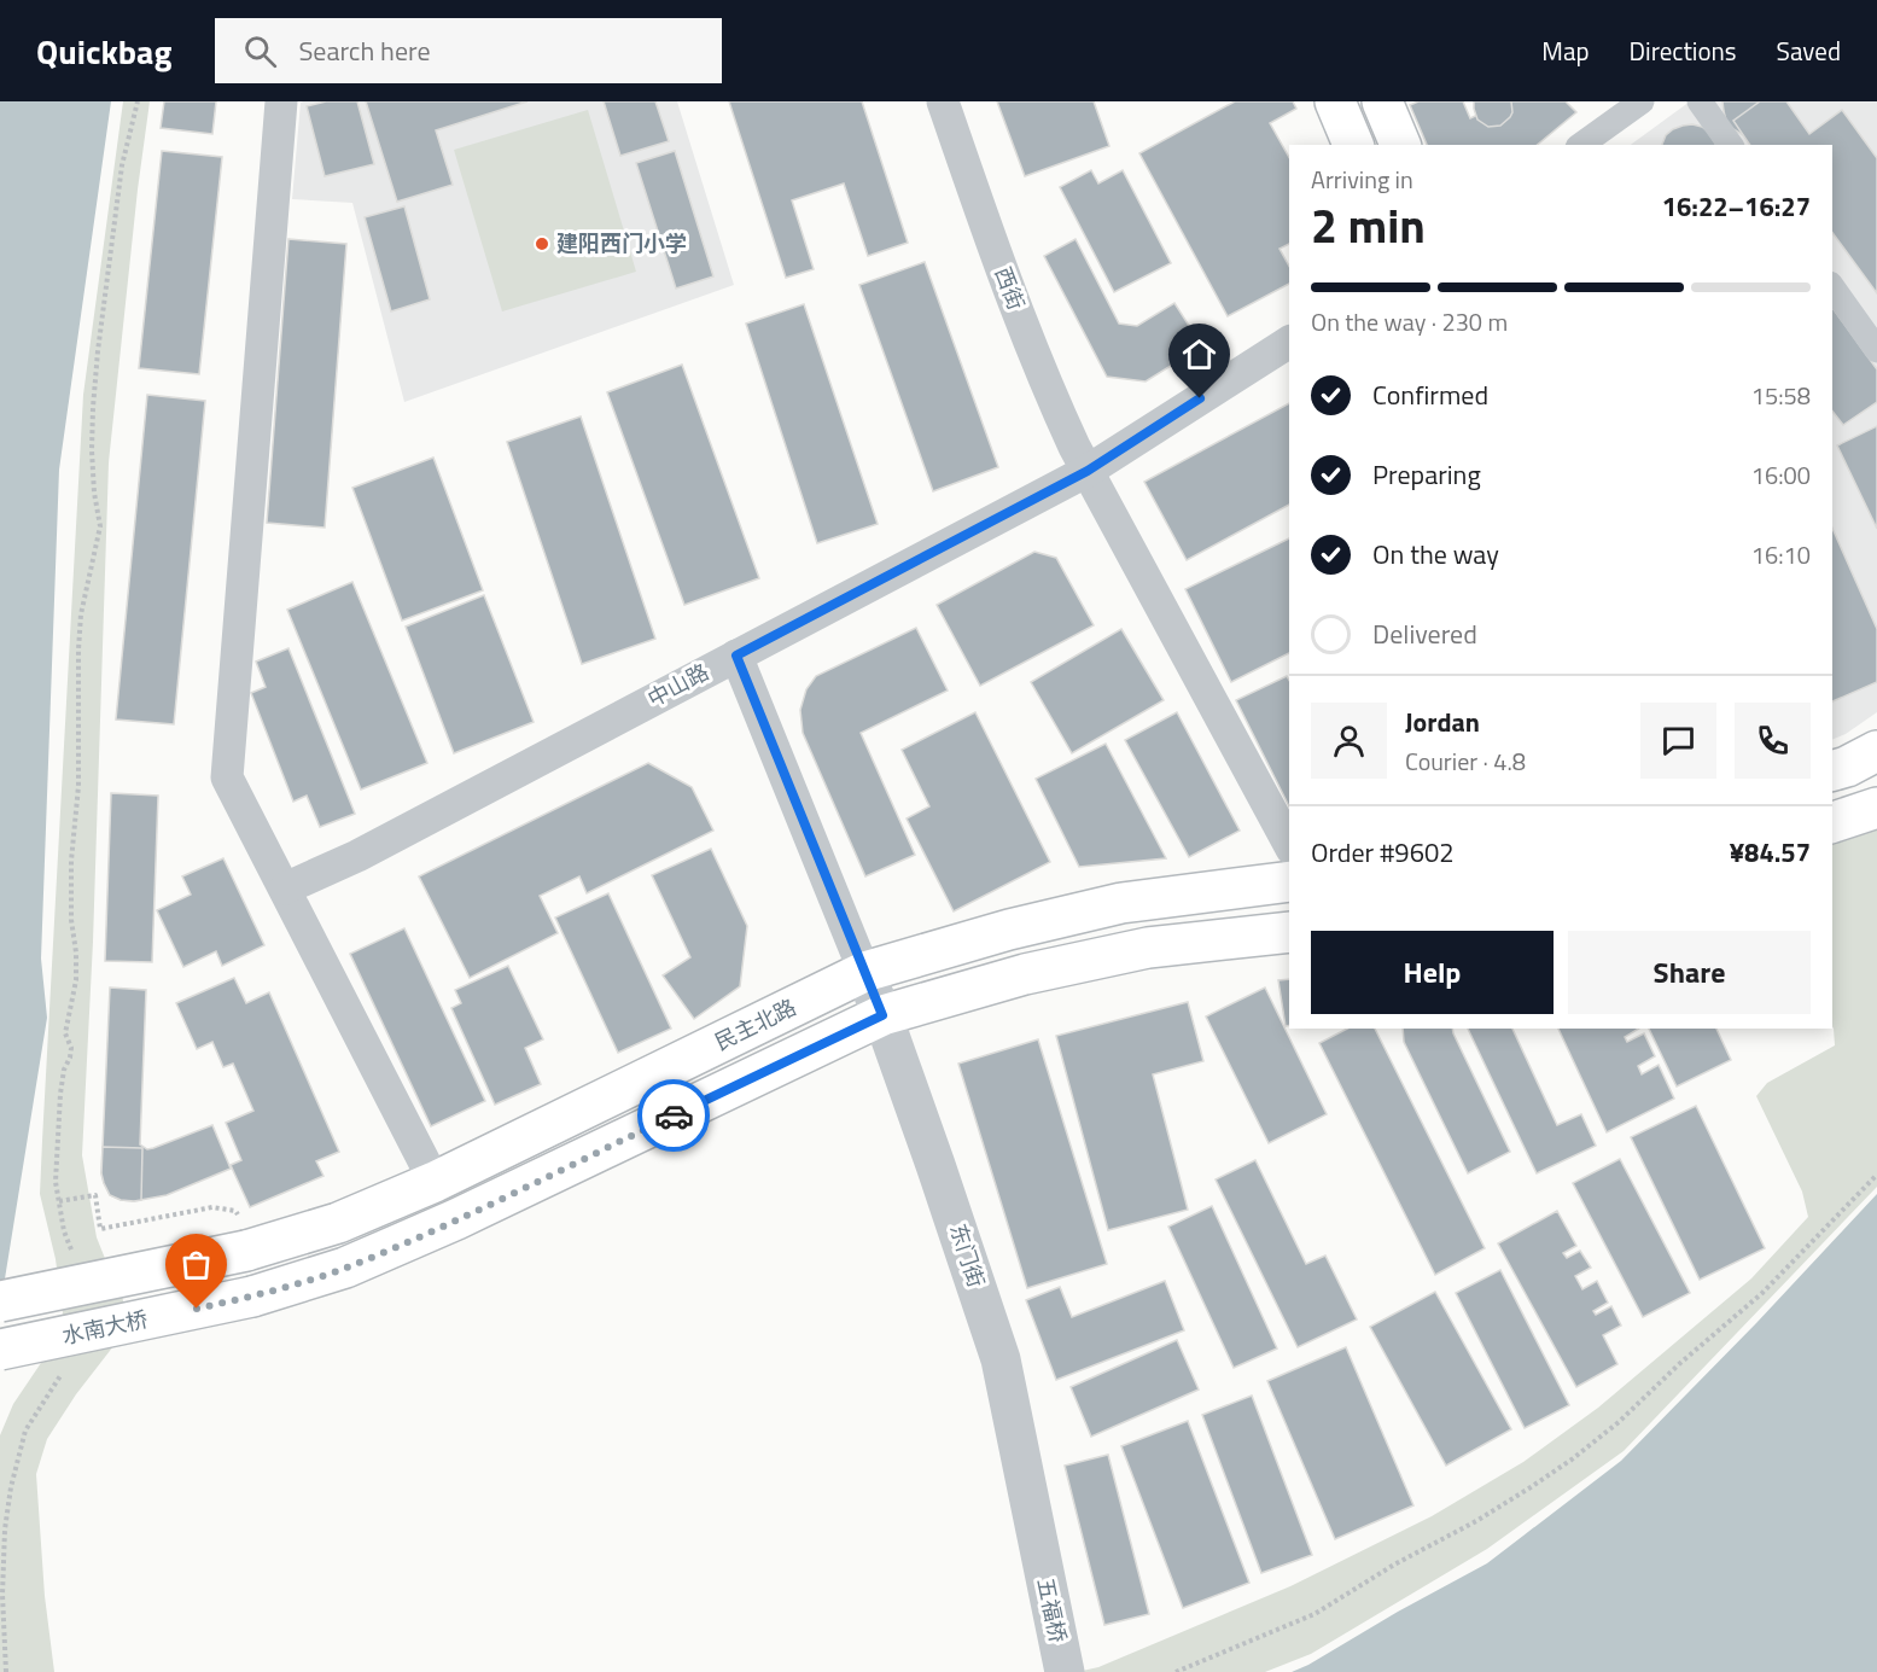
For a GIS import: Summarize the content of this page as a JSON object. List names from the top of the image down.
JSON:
{
  "streets": {
    "highway": ["民主北路", "水南大桥"],
    "street": [
      "西街",
      "中山路",
      "东门街",
      "五福桥"
    ]
  },
  "crossings": [
    ["西街", "中山路"],
    ["民主北路", "东门街"],
    ["东门街", "水南大桥"],
    ["东门街", "五福桥"]
  ],
  "places": ["建阳西门小学"],
  "page": {
    "header": "Quickbag",
    "search": "Search here",
    "nav": ["Map", "Directions", "Saved"],
    "heading": ["2 min", "Arriving in", "16:22–16:27"],
    "panel": [
      "Jordan",
      "Courier · 4.8",
      "Order #9602",
      "¥84.57"
    ],
    "bar": "On the way · 230 m",
    "list": [
      ["Confirmed", "15:58"],
      ["Preparing", "16:00"],
      ["On the way", "16:10"],
      "Delivered"
    ],
    "buttons": ["Help", "Share"]
  }
}
